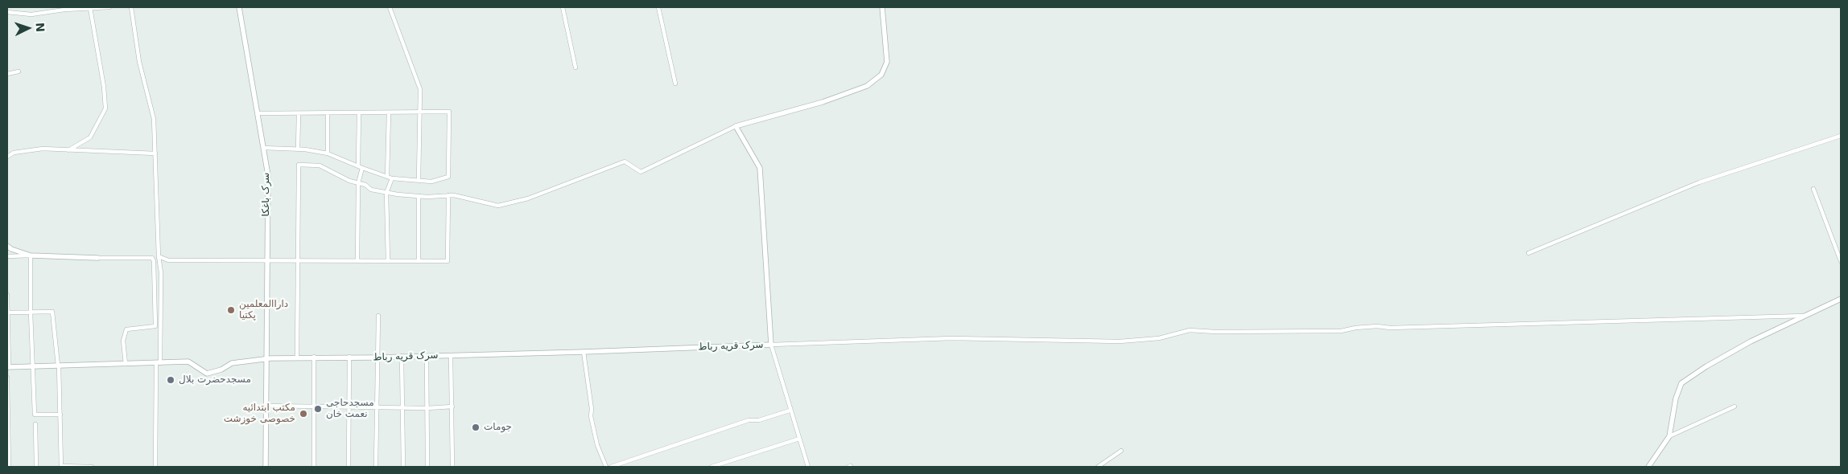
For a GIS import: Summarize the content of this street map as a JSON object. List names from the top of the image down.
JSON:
{
  "streets": {
    "street": ["سرک باغکا", "سرک قریه رباط"]
  },
  "crossings": [
    ["سرک باغکا", "سرک قریه رباط"]
  ],
  "places": [
    "داراالمعلمین پکتیا",
    "مسجدحضرت بلال",
    "مسجدحاجی نعمت خان",
    "مکتب ابتدائیه خصوصی خوزشت",
    "جومات"
  ],
  "north": "right"
}
